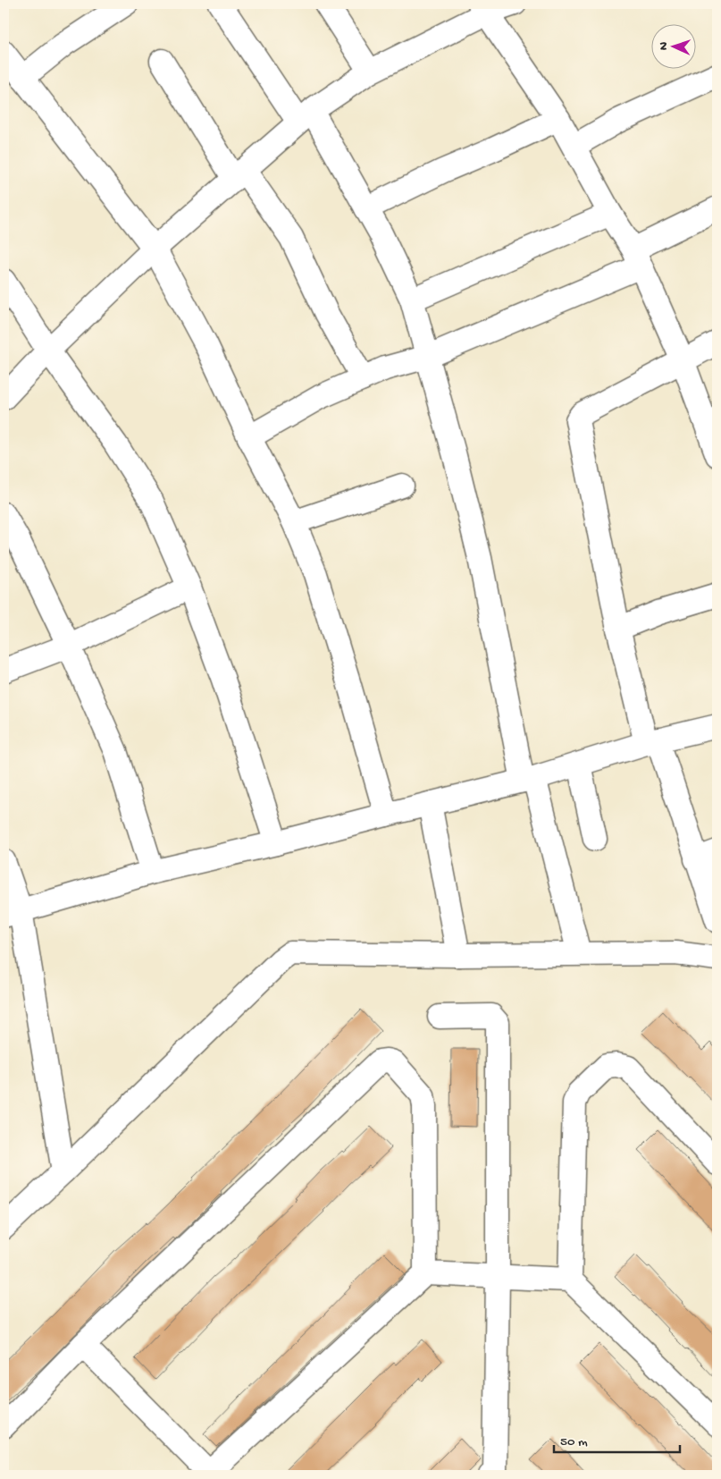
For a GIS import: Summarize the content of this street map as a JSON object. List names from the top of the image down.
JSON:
{
  "scale_bar": "50 m",
  "north": "left"
}
